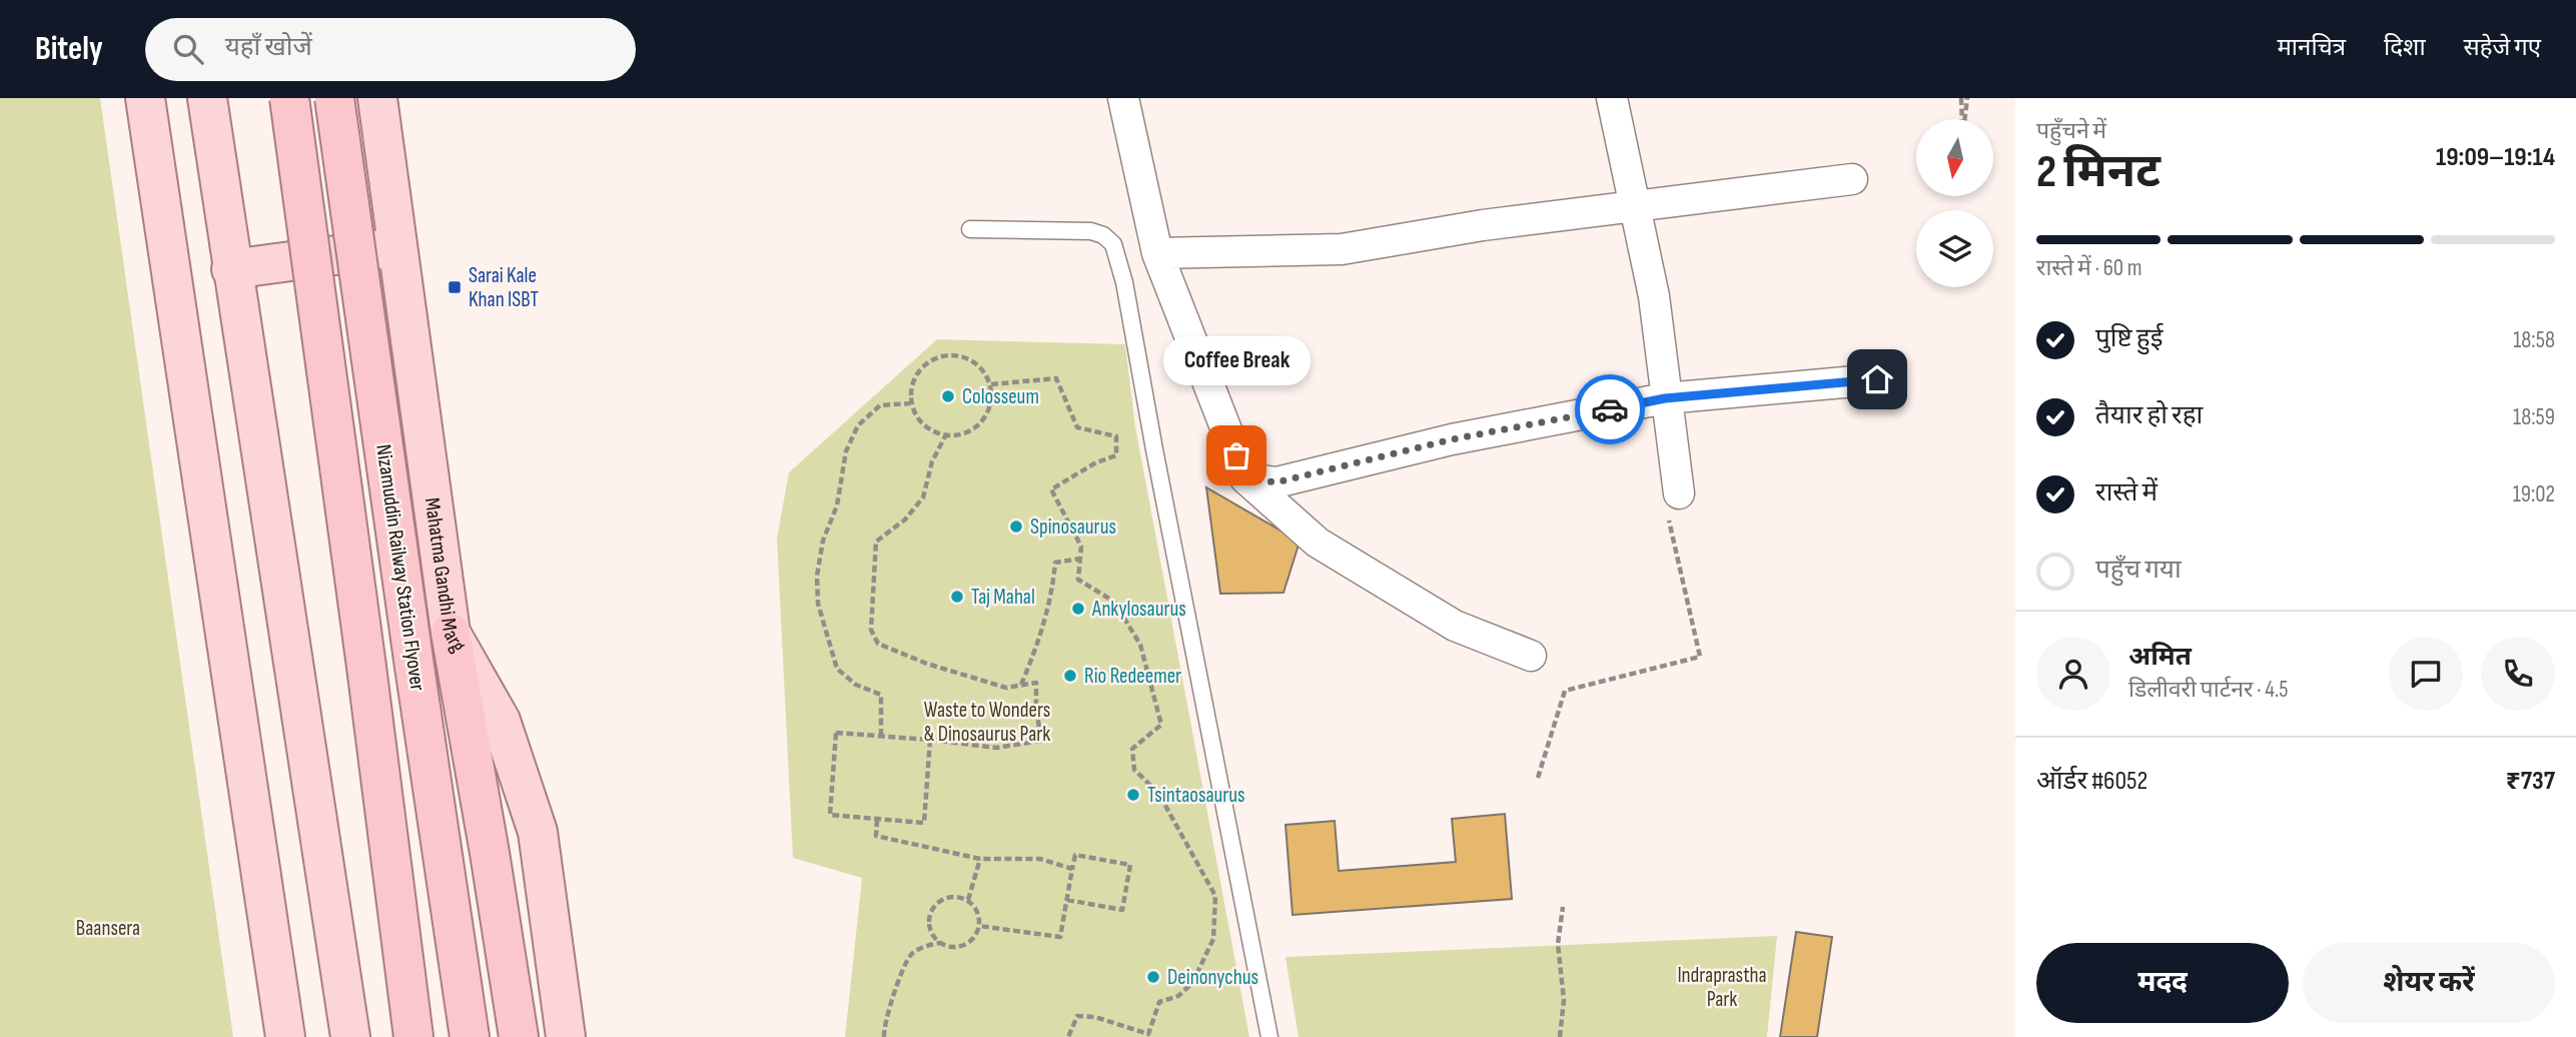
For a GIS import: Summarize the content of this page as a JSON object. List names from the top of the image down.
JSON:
{
  "streets": {
    "highway": ["Nizamuddin Railway Station Flyover"],
    "main road": ["Mahatma Gandhi Marg"]
  },
  "parks": ["Waste to Wonders & Dinosaurus Park", "Baansera", "Indraprastha Park"],
  "places": {
    "transit": ["Sarai Kale Khan ISBT"],
    "other": [
      "Colosseum",
      "Coffee Break",
      "Spinosaurus",
      "Taj Mahal",
      "Ankylosaurus",
      "Rio Redeemer",
      "Tsintaosaurus",
      "Deinonychus"
    ]
  },
  "north": "bottom",
  "page": {
    "header": "Bitely",
    "search": "यहाँ खोजें",
    "nav": ["मानचित्र", "दिशा", "सहेजे गए"],
    "heading": ["2 मिनट", "पहुँचने में", "19:09–19:14"],
    "panel": [
      "अमित",
      "डिलीवरी पार्टनर · 4.5",
      "ऑर्डर #6052",
      "₹737"
    ],
    "bar": "रास्ते में · 60 m",
    "list": [
      ["पुष्टि हुई", "18:58"],
      ["तैयार हो रहा", "18:59"],
      ["रास्ते में", "19:02"],
      "पहुँच गया"
    ],
    "bubble": "Coffee Break",
    "buttons": ["मदद", "शेयर करें"]
  }
}
